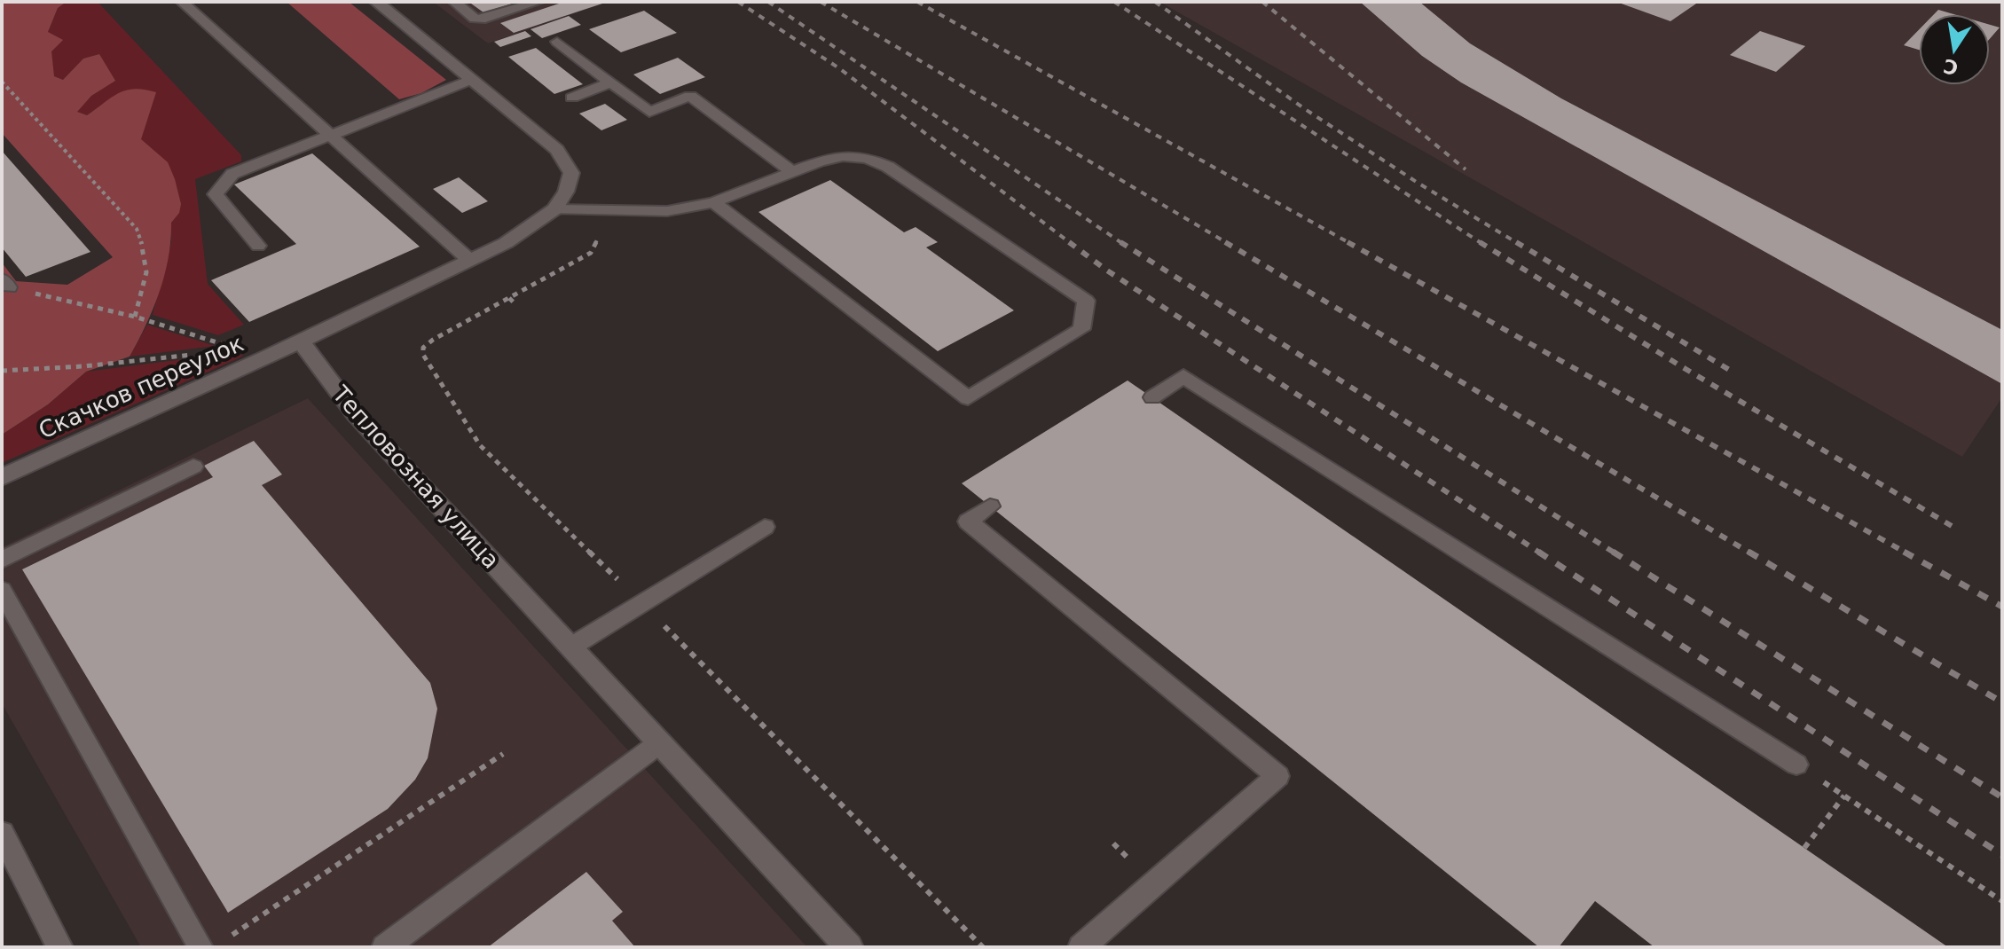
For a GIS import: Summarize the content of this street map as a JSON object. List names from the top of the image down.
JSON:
{
  "streets": {
    "street": ["Скачков переулок", "Тепловозная улица"]
  },
  "crossings": [
    ["Скачков переулок", "Тепловозная улица"]
  ],
  "north": "bottom"
}
